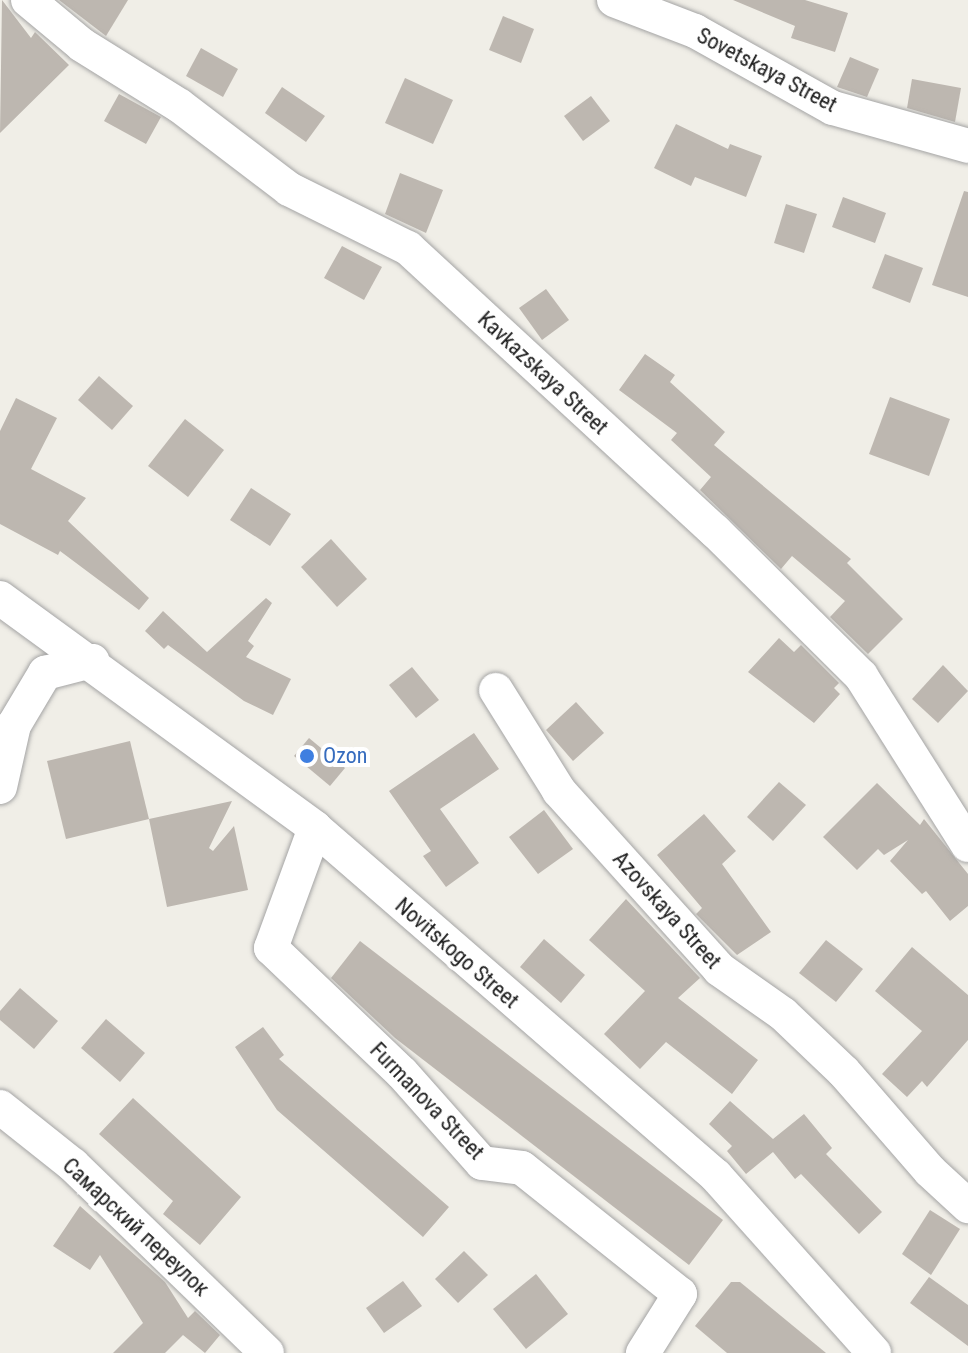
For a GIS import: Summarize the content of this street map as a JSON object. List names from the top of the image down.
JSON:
{
  "streets": {
    "street": [
      "Sovetskaya Street",
      "Kavkazskaya Street",
      "Azovskaya Street",
      "Novitskogo Street",
      "Furmanova Street",
      "Самарский переулок"
    ]
  },
  "crossings": [
    ["Novitskogo Street", "Furmanova Street"]
  ],
  "places": ["Ozon"]
}
